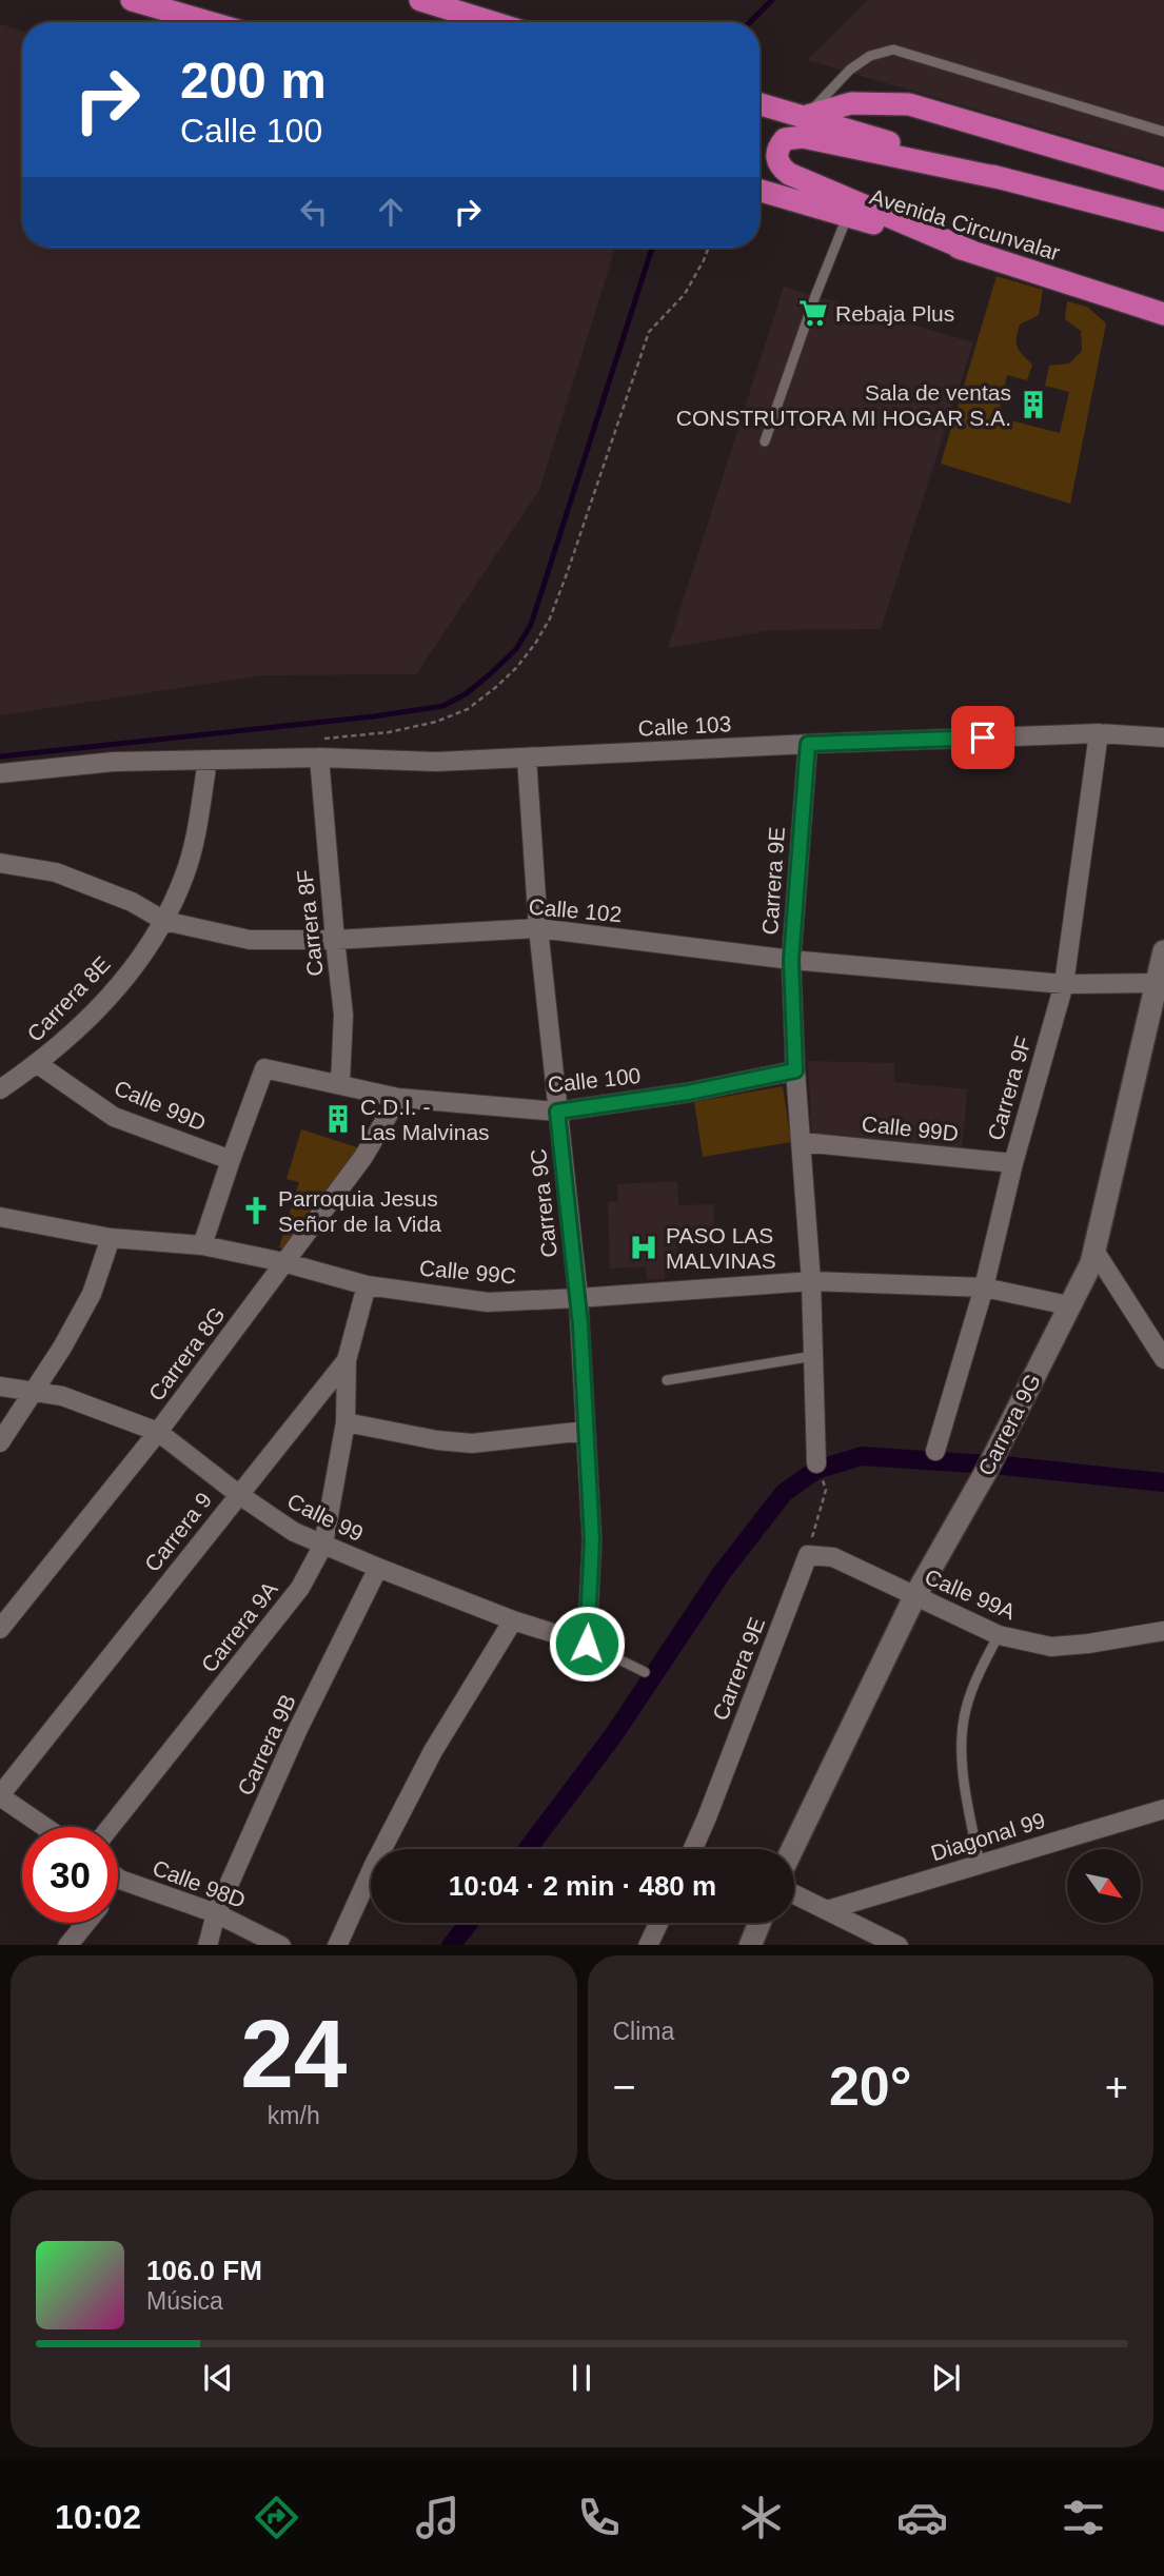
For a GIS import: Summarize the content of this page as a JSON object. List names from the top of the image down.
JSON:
{
  "streets": {
    "highway": ["Avenida Circunvalar"],
    "street": [
      "Calle 103",
      "Carrera 9E",
      "Calle 102",
      "Carrera 8F",
      "Carrera 8E",
      "Calle 100",
      "Carrera 9F",
      "Calle 99D",
      "Carrera 9C",
      "Calle 99C",
      "Carrera 8G",
      "Carrera 9G",
      "Calle 99",
      "Carrera 9",
      "Calle 99A",
      "Carrera 9A",
      "Carrera 9B",
      "Diagonal 99",
      "Calle 98D"
    ]
  },
  "crossings": [
    ["Calle 103", "Carrera 9E"],
    ["Calle 103", "Carrera 8F"],
    ["Calle 103", "Carrera 8E"],
    ["Calle 103", "Carrera 9F"],
    ["Calle 103", "Carrera 9C"],
    ["Carrera 9E", "Calle 102"],
    ["Carrera 9E", "Calle 100"],
    ["Carrera 9E", "Calle 99D"],
    ["Carrera 9E", "Calle 99C"],
    ["Carrera 9E", "Calle 99A"],
    ["Calle 102", "Carrera 8F"],
    ["Calle 102", "Carrera 8E"],
    ["Calle 102", "Carrera 9F"],
    ["Calle 102", "Carrera 9C"],
    ["Calle 102", "Carrera 9G"],
    ["Carrera 8F", "Calle 100"],
    ["Carrera 8E", "Calle 99D"],
    ["Calle 100", "Calle 99D"],
    ["Calle 100", "Carrera 9C"],
    ["Calle 100", "Carrera 8G"],
    ["Carrera 9F", "Calle 99D"],
    ["Carrera 9F", "Calle 99C"],
    ["Carrera 9C", "Calle 99C"],
    ["Carrera 9C", "Calle 99"],
    ["Calle 99C", "Carrera 8G"],
    ["Calle 99C", "Carrera 9G"],
    ["Calle 99C", "Carrera 9"],
    ["Carrera 8G", "Calle 99"],
    ["Carrera 9G", "Calle 99A"],
    ["Calle 99", "Carrera 9"],
    ["Calle 99", "Carrera 9A"],
    ["Calle 99", "Carrera 9B"],
    ["Carrera 9", "Carrera 9A"],
    ["Carrera 9B", "Calle 98D"]
  ],
  "places": {
    "supermarket": ["Rebaja Plus"],
    "building": ["Sala de ventas CONSTRUTORA MI HOGAR S.A.", "C.D.I. - Las Malvinas"],
    "church": ["Parroquia Jesus Señor de la Vida"],
    "hospital": ["PASO LAS MALVINAS"]
  },
  "north": "bottom right",
  "page": {
    "turn": ["200 m", "Calle 100"],
    "limit": "30",
    "trip": "10:04 · 2 min · 480 m",
    "tile": [
      ["24", "km/h"],
      "Clima"
    ],
    "heat": ["−", "20°", "+"],
    "song": ["106.0 FM", "Música"],
    "tabs": "10:02"
  }
}
